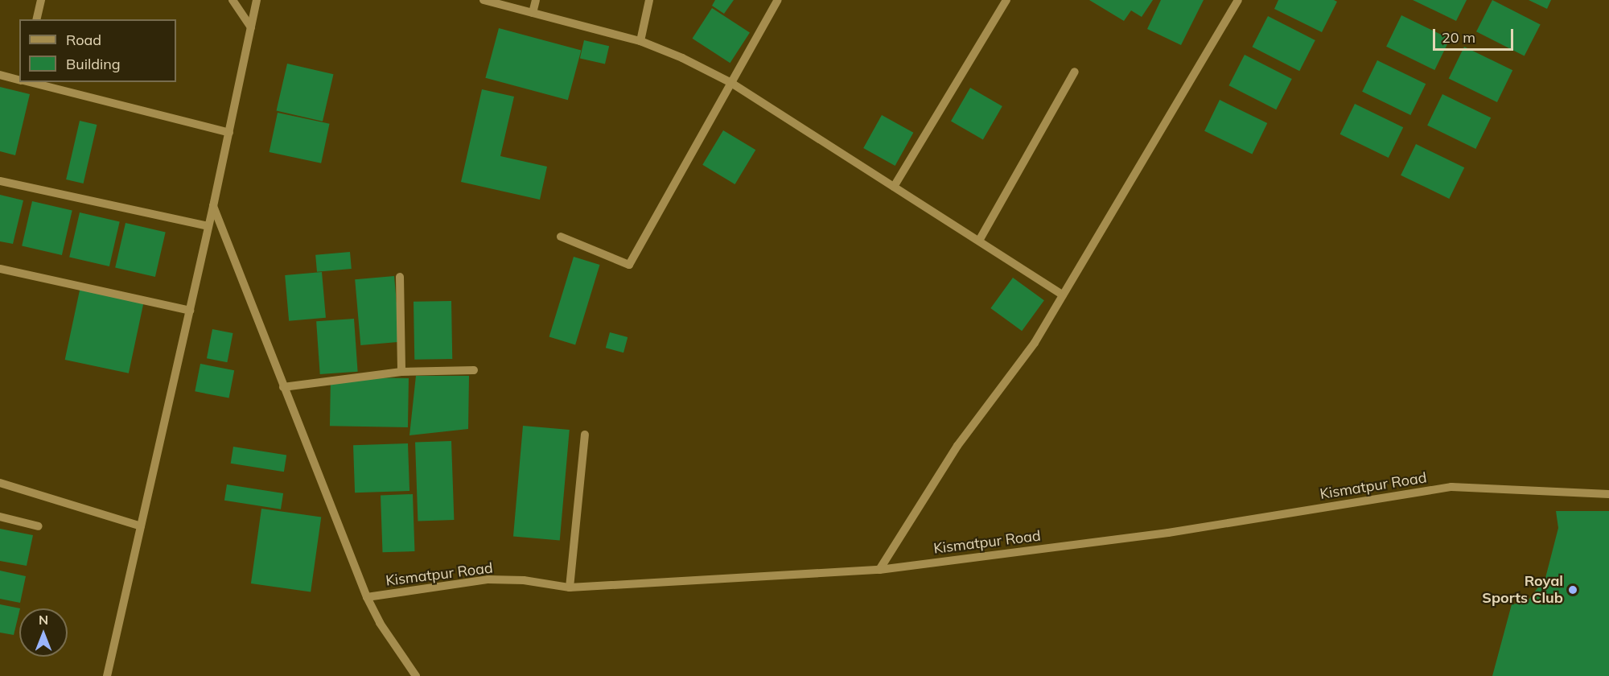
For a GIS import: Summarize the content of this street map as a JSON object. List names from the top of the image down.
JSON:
{
  "streets": {
    "street": ["Kismatpur Road"]
  },
  "places": ["Royal Sports Club"],
  "legend": ["Road", "Building"],
  "scale_bar": "20 m",
  "north": "top"
}
